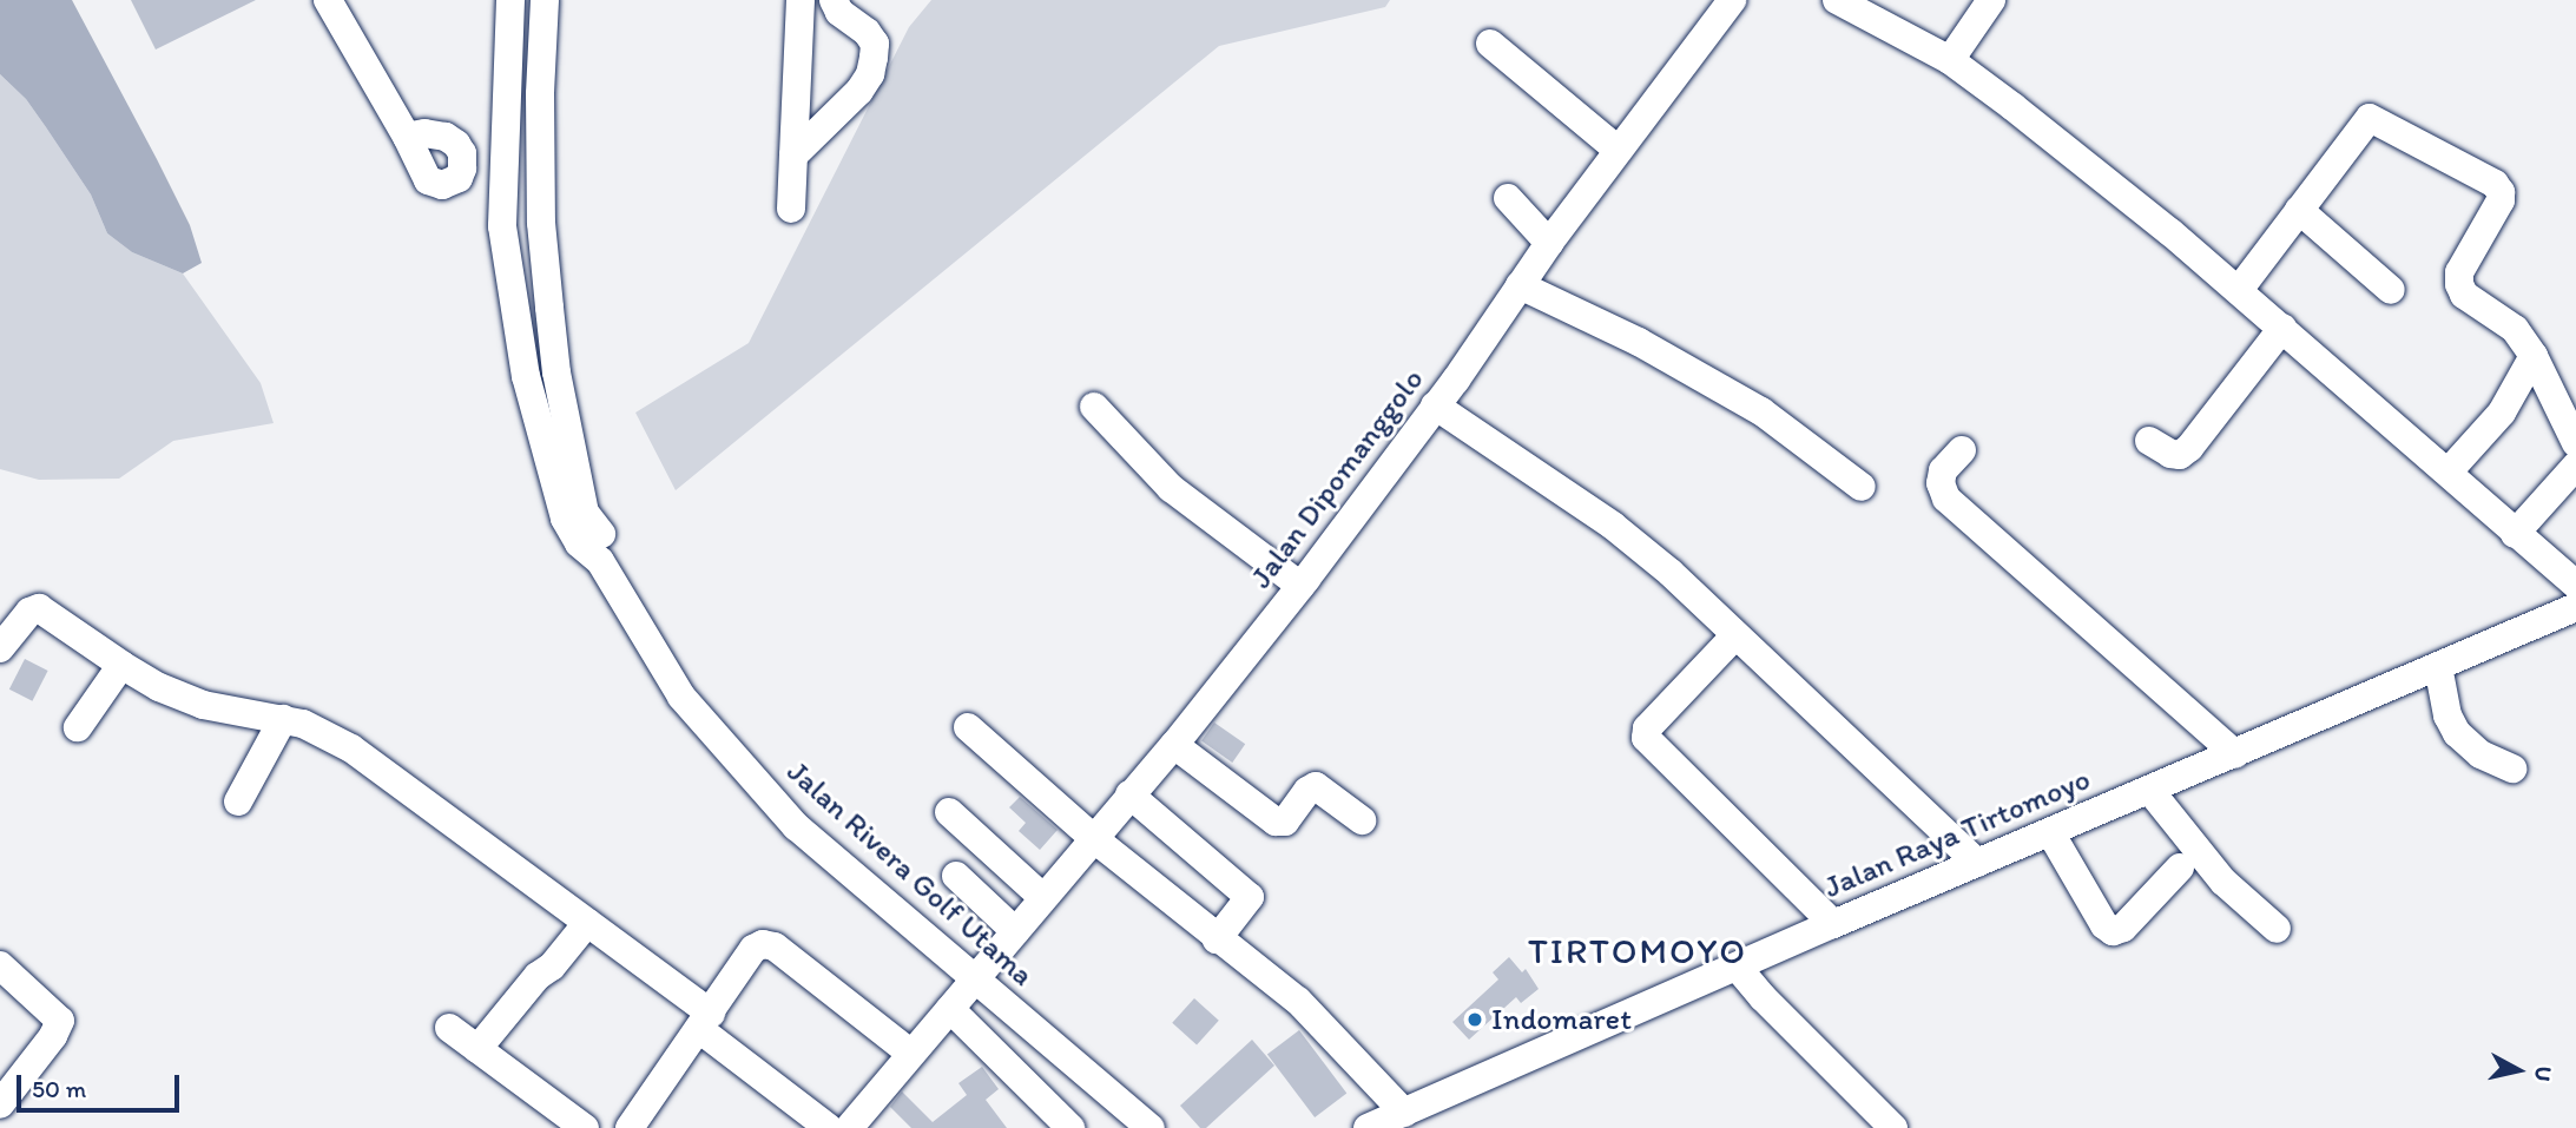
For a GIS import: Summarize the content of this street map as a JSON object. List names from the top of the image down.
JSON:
{
  "streets": {
    "street": ["Jalan Dipomanggolo", "Jalan Raya Tirtomoyo", "Jalan Rivera Golf Utama"]
  },
  "crossings": [
    ["Jalan Dipomanggolo", "Jalan Rivera Golf Utama"]
  ],
  "districts": ["TIRTOMOYO"],
  "places": ["Indomaret"],
  "scale_bar": "50 m",
  "north": "right"
}
